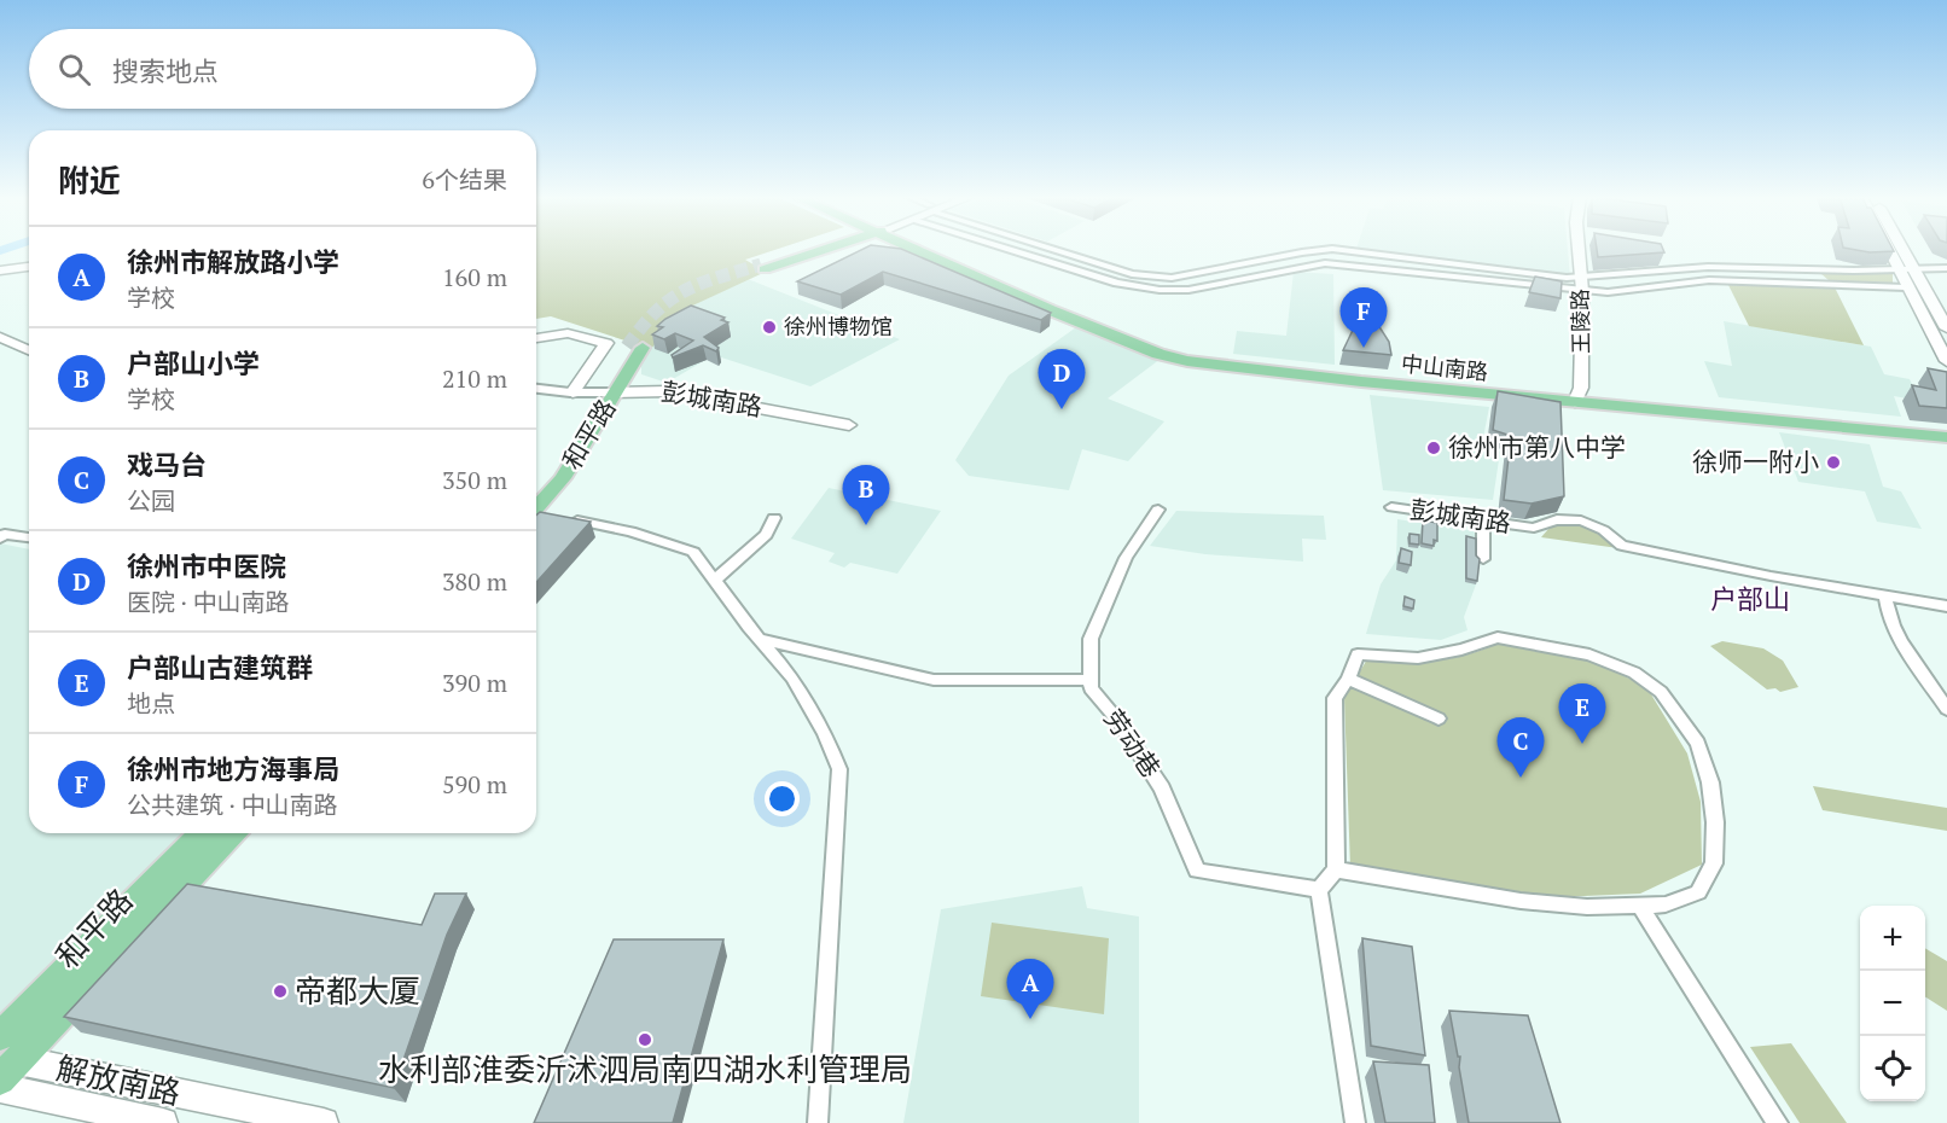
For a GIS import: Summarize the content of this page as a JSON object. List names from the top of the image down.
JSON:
{
  "streets": {
    "main road": [
      "王陵路",
      "中山南路",
      "彭城南路",
      "和平路",
      "解放南路"
    ],
    "street": ["劳动巷"]
  },
  "crossings": [
    ["王陵路", "中山南路"],
    ["彭城南路", "和平路"],
    ["和平路", "解放南路"]
  ],
  "districts": ["户部山"],
  "places": [
    "徐州博物馆",
    "徐州市第八中学",
    "徐师一附小",
    "帝都大厦",
    "水利部淮委沂沭泗局南四湖水利管理局"
  ],
  "page": {
    "search": "搜索地点",
    "heading": ["附近", "6个结果"],
    "list": [
      {
        "mark": "A",
        "name": "徐州市解放路小学",
        "note": "学校",
        "value": "160 m"
      },
      {
        "mark": "B",
        "name": "户部山小学",
        "note": "学校",
        "value": "210 m"
      },
      {
        "mark": "C",
        "name": "戏马台",
        "note": "公园",
        "value": "350 m"
      },
      {
        "mark": "D",
        "name": "徐州市中医院",
        "note": "医院 · 中山南路",
        "value": "380 m"
      },
      {
        "mark": "E",
        "name": "户部山古建筑群",
        "note": "地点",
        "value": "390 m"
      },
      {
        "mark": "F",
        "name": "徐州市地方海事局",
        "note": "公共建筑 · 中山南路",
        "value": "590 m"
      }
    ],
    "pins": [
      "F",
      "D",
      "B",
      "E",
      "C",
      "A"
    ],
    "map_buttons": ["+", "−"]
  }
}
